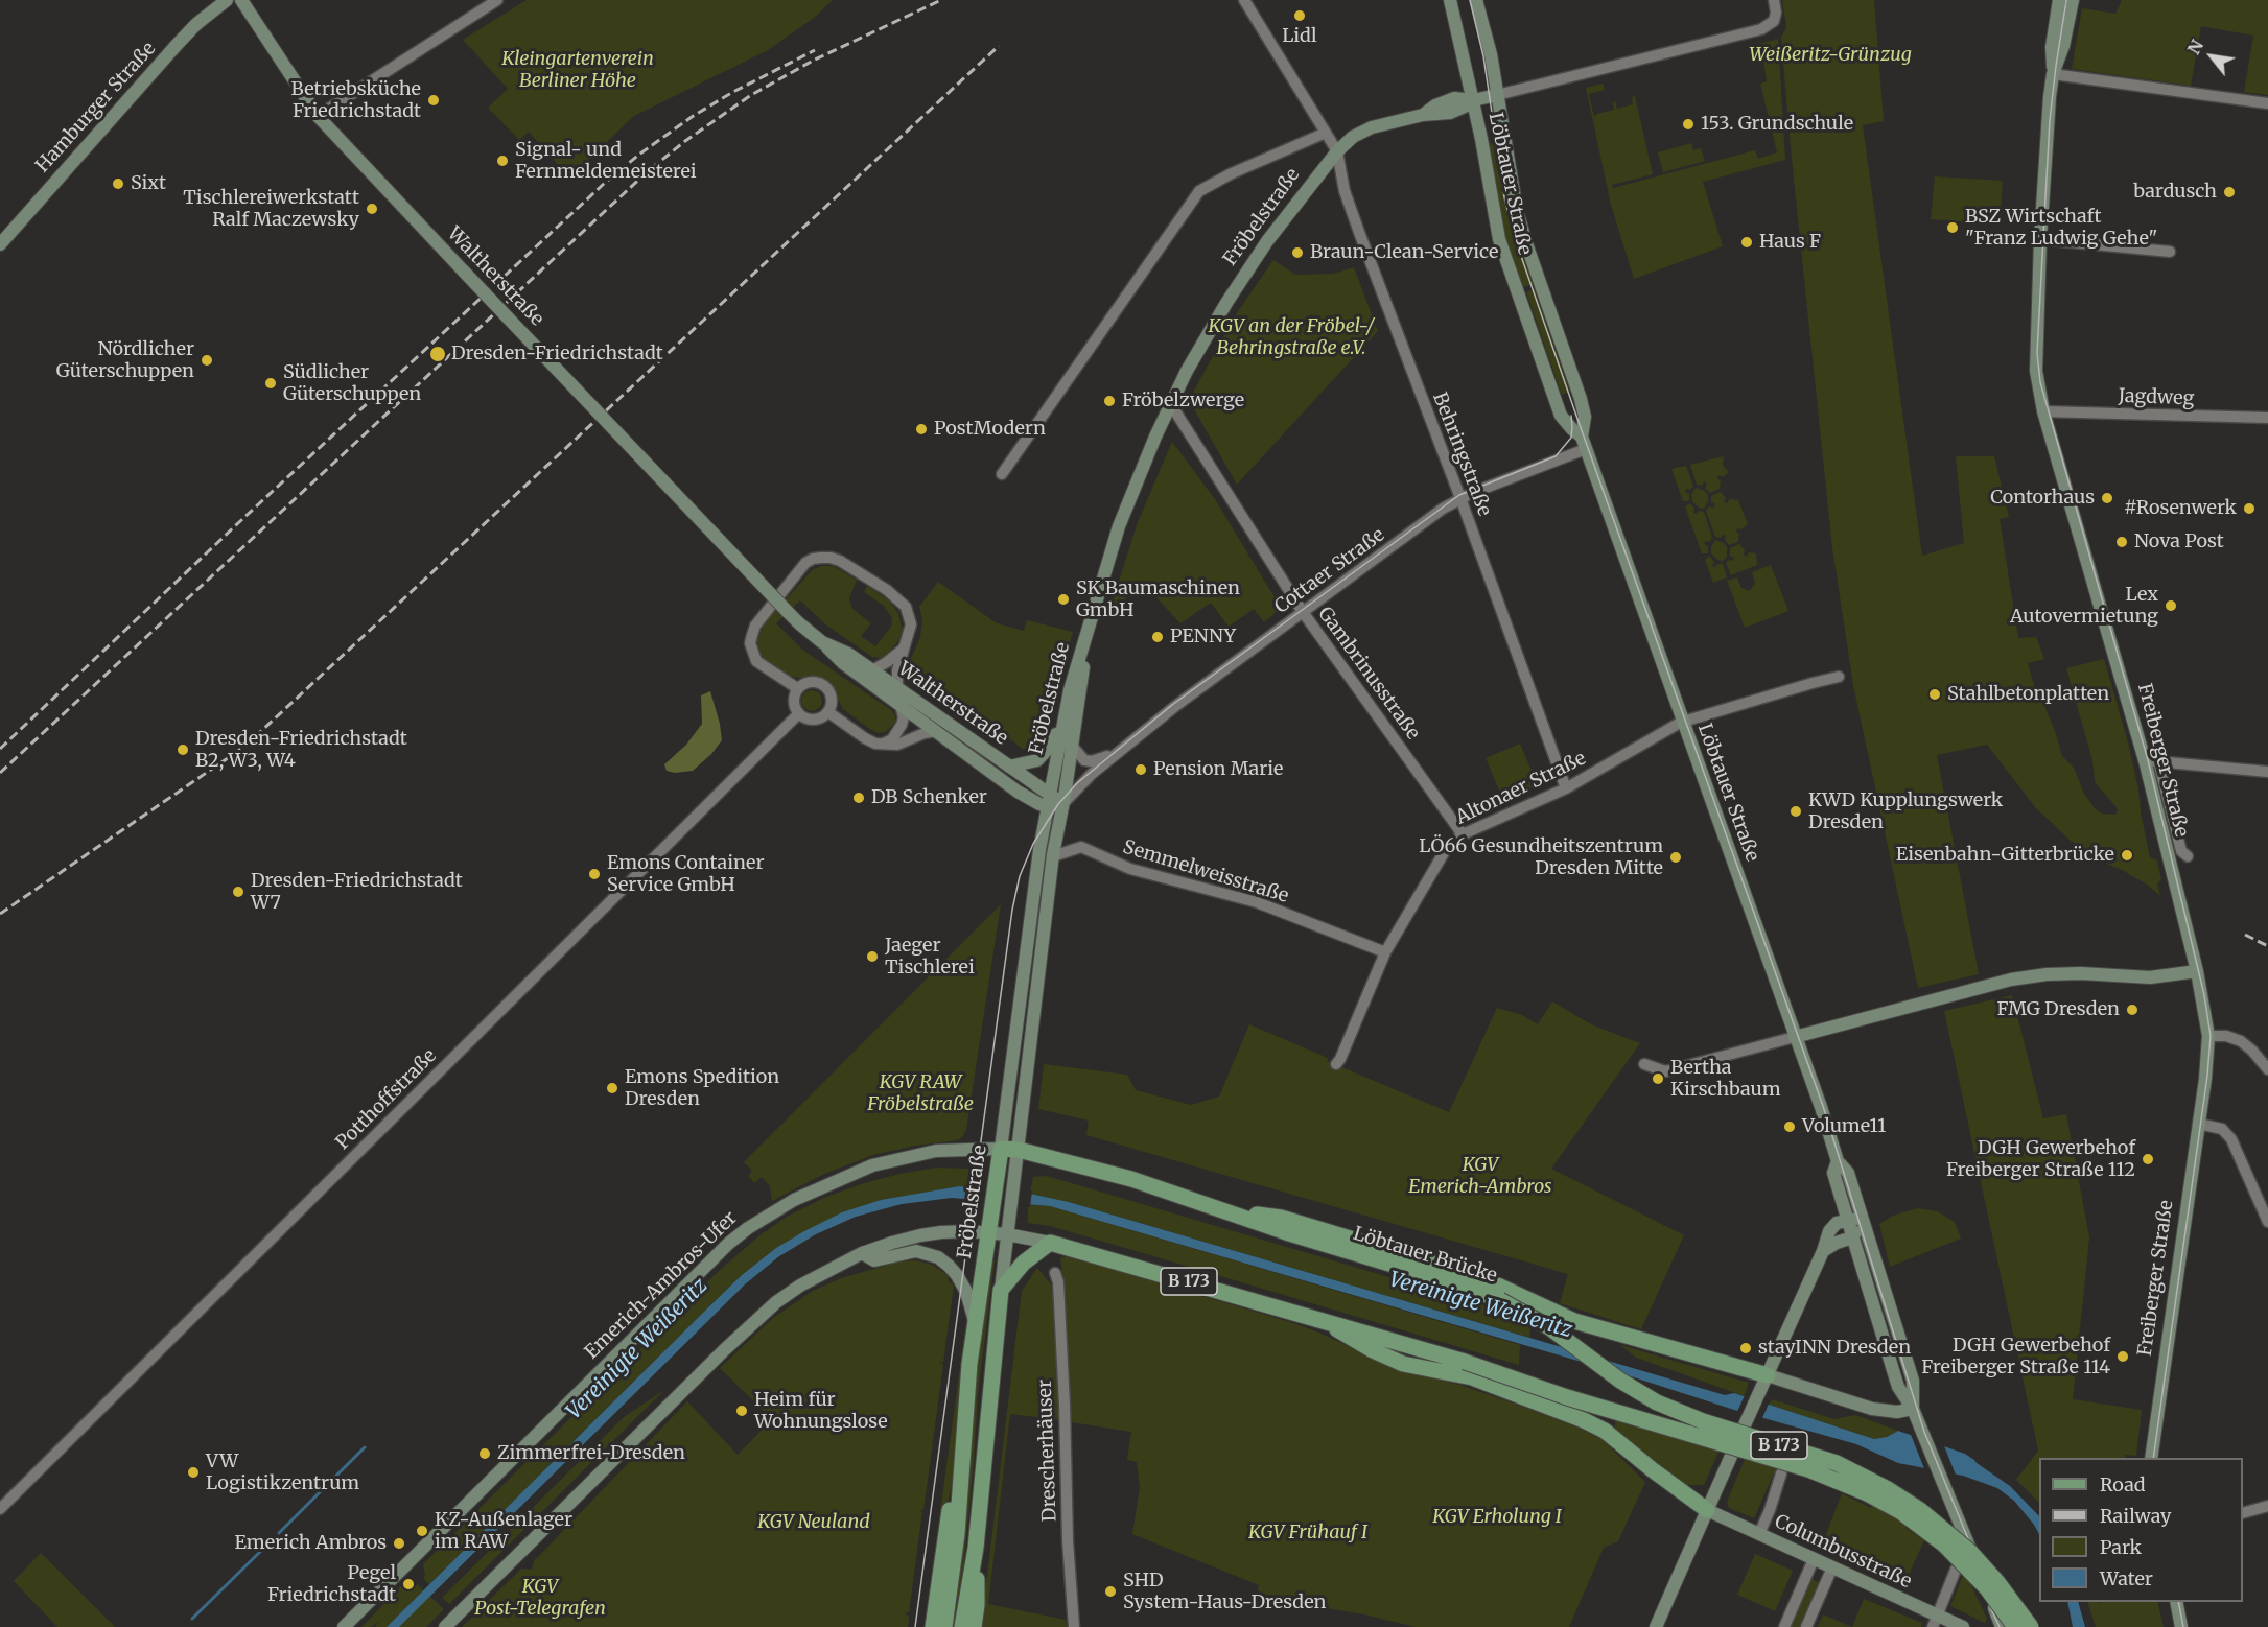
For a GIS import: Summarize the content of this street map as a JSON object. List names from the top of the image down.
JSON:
{
  "streets": {
    "main road": [
      "Hamburger Straße",
      "Löbtauer Straße",
      "Fröbelstraße",
      "Waltherstraße",
      "Freiberger Straße",
      "Löbtauer Brücke",
      "B 173",
      "Emerich-Ambros-Ufer",
      "Columbusstraße"
    ],
    "street": [
      "Jagdweg",
      "Behringstraße",
      "Cottaer Straße",
      "Gambrinusstraße",
      "Altonaer Straße",
      "Semmelweisstraße",
      "Potthoffstraße",
      "Drescherhäuser"
    ]
  },
  "crossings": [
    ["Löbtauer Straße", "Fröbelstraße"],
    ["Löbtauer Straße", "Cottaer Straße"],
    ["Löbtauer Straße", "Altonaer Straße"],
    ["Fröbelstraße", "Waltherstraße"],
    ["Fröbelstraße", "Behringstraße"],
    ["Fröbelstraße", "Cottaer Straße"],
    ["Fröbelstraße", "Gambrinusstraße"],
    ["Fröbelstraße", "Semmelweisstraße"],
    ["Fröbelstraße", "Emerich-Ambros-Ufer"],
    ["Waltherstraße", "Cottaer Straße"],
    ["Jagdweg", "Freiberger Straße"],
    ["Behringstraße", "Cottaer Straße"],
    ["Behringstraße", "Altonaer Straße"],
    ["Cottaer Straße", "Gambrinusstraße"],
    ["Gambrinusstraße", "Altonaer Straße"],
    ["Altonaer Straße", "Semmelweisstraße"],
    ["Löbtauer Brücke", "Emerich-Ambros-Ufer"]
  ],
  "water": ["Vereinigte Weißeritz"],
  "parks": [
    "Weißeritz-Grünzug",
    "Kleingartenverein Berliner Höhe",
    "KGV an der Fröbel-/ Behringstraße e.V.",
    "KGV RAW Fröbelstraße",
    "KGV Emerich-Ambros",
    "KGV Erholung I",
    "KGV Neuland",
    "KGV Frühauf I",
    "KGV Post-Telegrafen"
  ],
  "places": [
    "Lidl",
    "Betriebsküche Friedrichstadt",
    "153. Grundschule",
    "Signal- und Fernmeldemeisterei",
    "Sixt",
    "bardusch",
    "Tischlereiwerkstatt Ralf Maczewsky",
    "BSZ Wirtschaft \"Franz Ludwig Gehe\"",
    "Haus F",
    "Braun-Clean-Service",
    "Dresden-Friedrichstadt",
    "Nördlicher Güterschuppen",
    "Südlicher Güterschuppen",
    "Fröbelzwerge",
    "PostModern",
    "Contorhaus",
    "#Rosenwerk",
    "Nova Post",
    "SK Baumaschinen GmbH",
    "Lex Autovermietung",
    "PENNY",
    "Stahlbetonplatten",
    "Dresden-Friedrichstadt B2, W3, W4",
    "Pension Marie",
    "DB Schenker",
    "KWD Kupplungswerk Dresden",
    "Eisenbahn-Gitterbrücke",
    "LÖ66 Gesundheitszentrum Dresden Mitte",
    "Emons Container Service GmbH",
    "Dresden-Friedrichstadt W7",
    "Jaeger Tischlerei",
    "FMG Dresden",
    "Bertha Kirschbaum",
    "Emons Spedition Dresden",
    "Volume11",
    "DGH Gewerbehof Freiberger Straße 112",
    "stayINN Dresden",
    "DGH Gewerbehof Freiberger Straße 114",
    "Heim für Wohnungslose",
    "Zimmerfrei-Dresden",
    "VW Logistikzentrum",
    "KZ-Außenlager im RAW",
    "Emerich Ambros",
    "Pegel Friedrichstadt",
    "SHD System-Haus-Dresden"
  ],
  "legend": [
    "Road",
    "Railway",
    "Park",
    "Water"
  ],
  "north": "top left"
}
